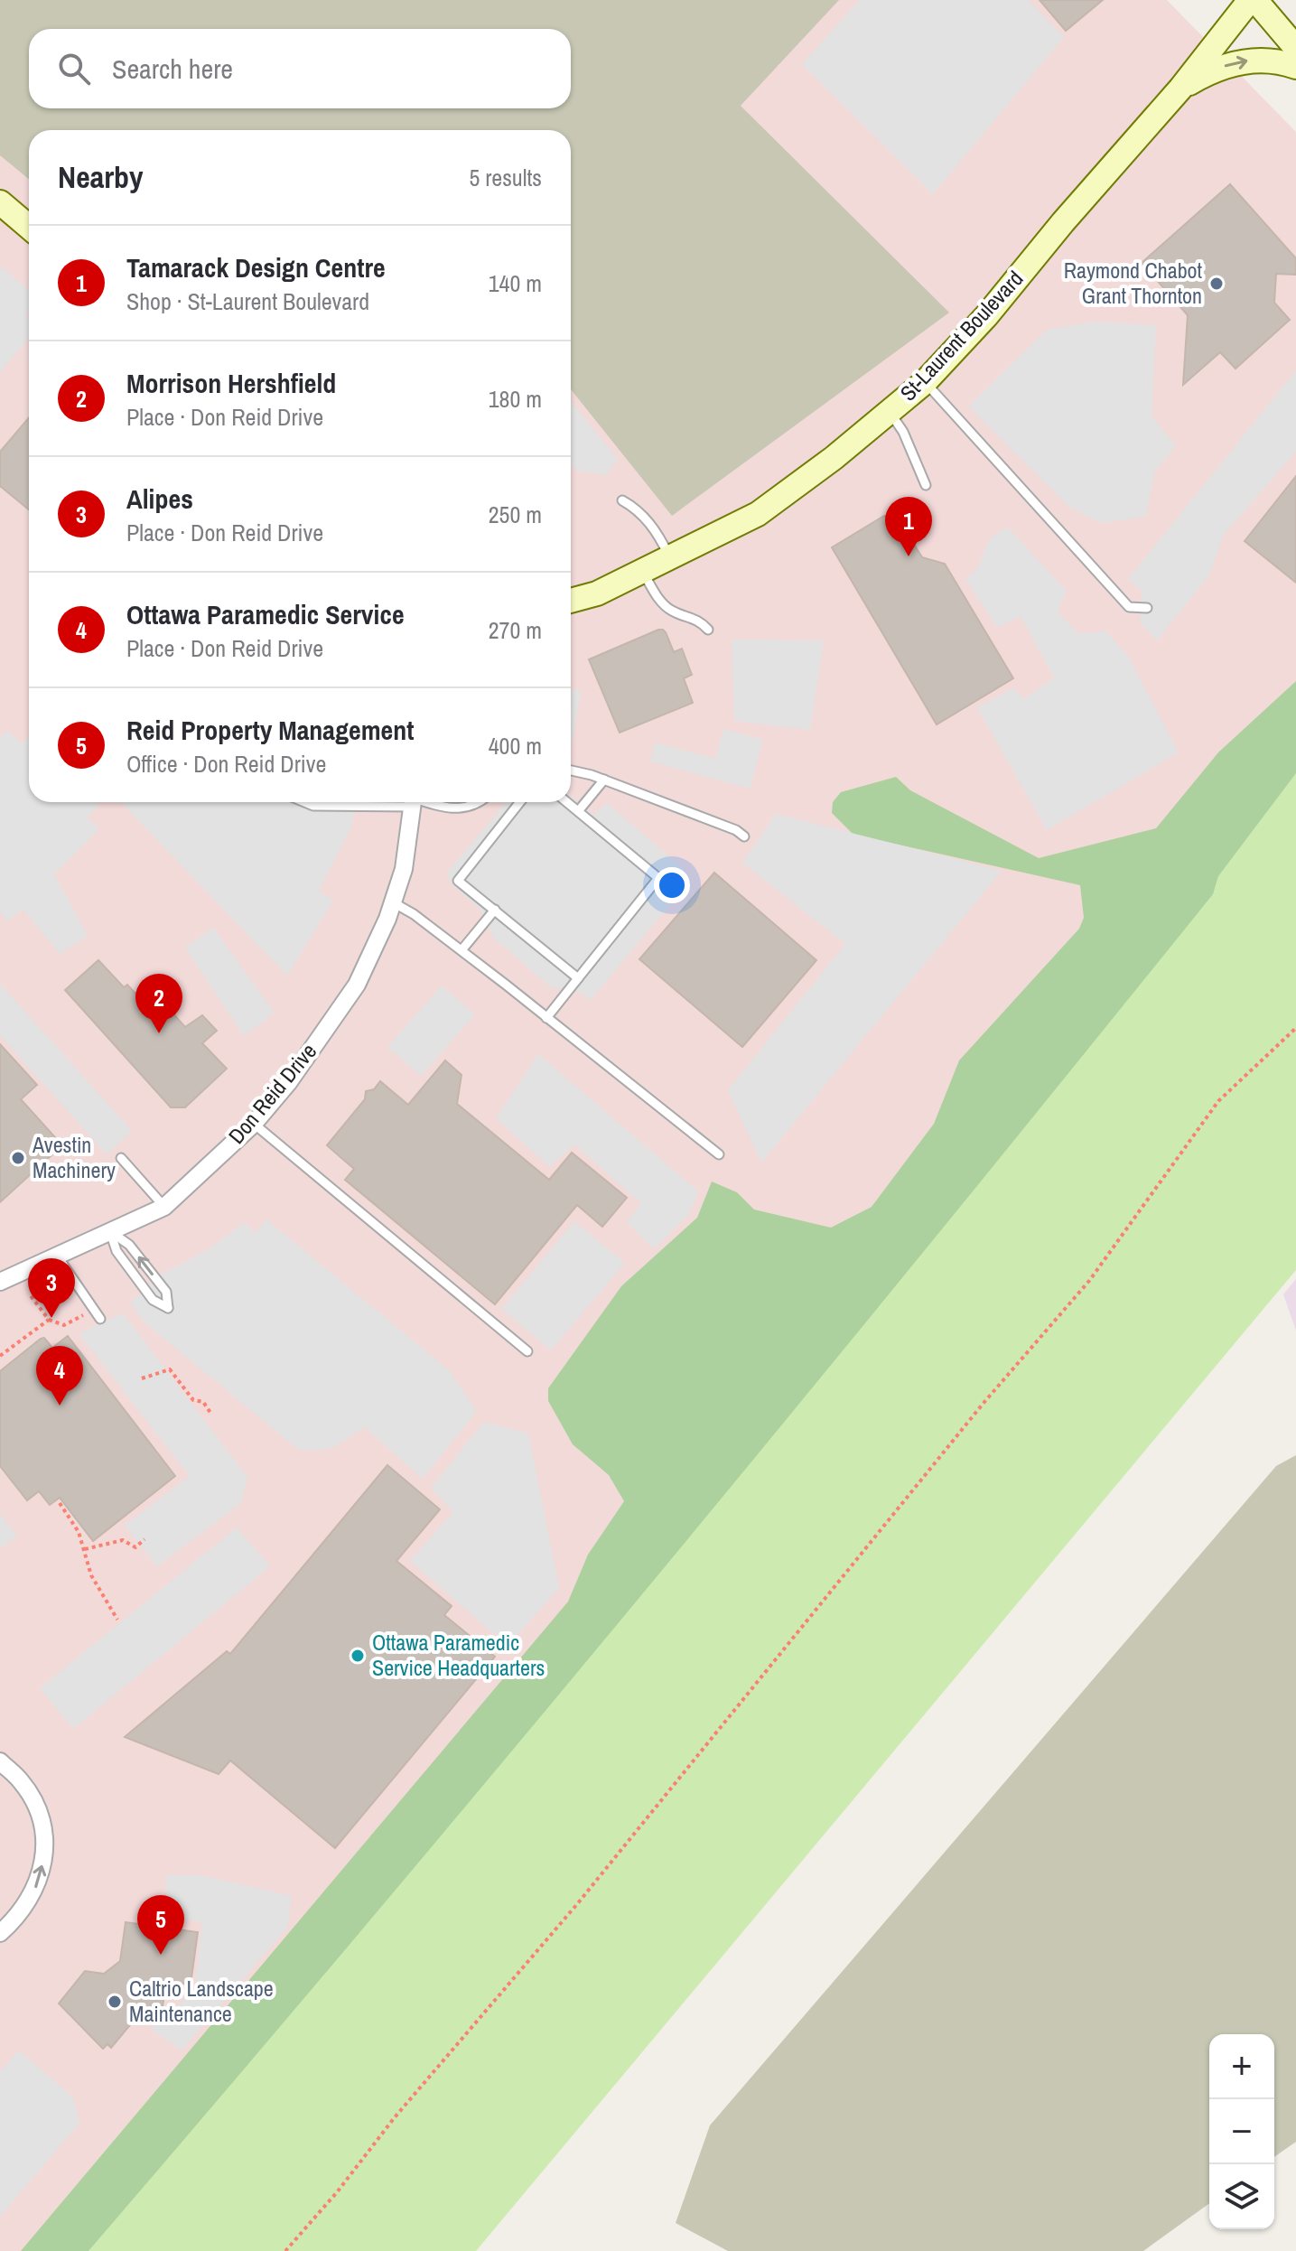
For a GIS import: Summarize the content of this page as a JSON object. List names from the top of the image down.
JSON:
{
  "streets": {
    "street": ["St-Laurent Boulevard", "Don Reid Drive"]
  },
  "places": [
    "Raymond Chabot Grant Thornton",
    "Avestin Machinery",
    "Ottawa Paramedic Service Headquarters",
    "Caltrio Landscape Maintenance"
  ],
  "page": {
    "search": "Search here",
    "heading": ["Nearby", "5 results"],
    "list": [
      {
        "mark": "1",
        "name": "Tamarack Design Centre",
        "note": "Shop · St-Laurent Boulevard",
        "value": "140 m"
      },
      {
        "mark": "2",
        "name": "Morrison Hershfield",
        "note": "Place · Don Reid Drive",
        "value": "180 m"
      },
      {
        "mark": "3",
        "name": "Alipes",
        "note": "Place · Don Reid Drive",
        "value": "250 m"
      },
      {
        "mark": "4",
        "name": "Ottawa Paramedic Service",
        "note": "Place · Don Reid Drive",
        "value": "270 m"
      },
      {
        "mark": "5",
        "name": "Reid Property Management",
        "note": "Office · Don Reid Drive",
        "value": "400 m"
      }
    ],
    "pins": [
      "1",
      "2",
      "3",
      "4",
      "5"
    ],
    "map_buttons": ["+", "−"]
  }
}
